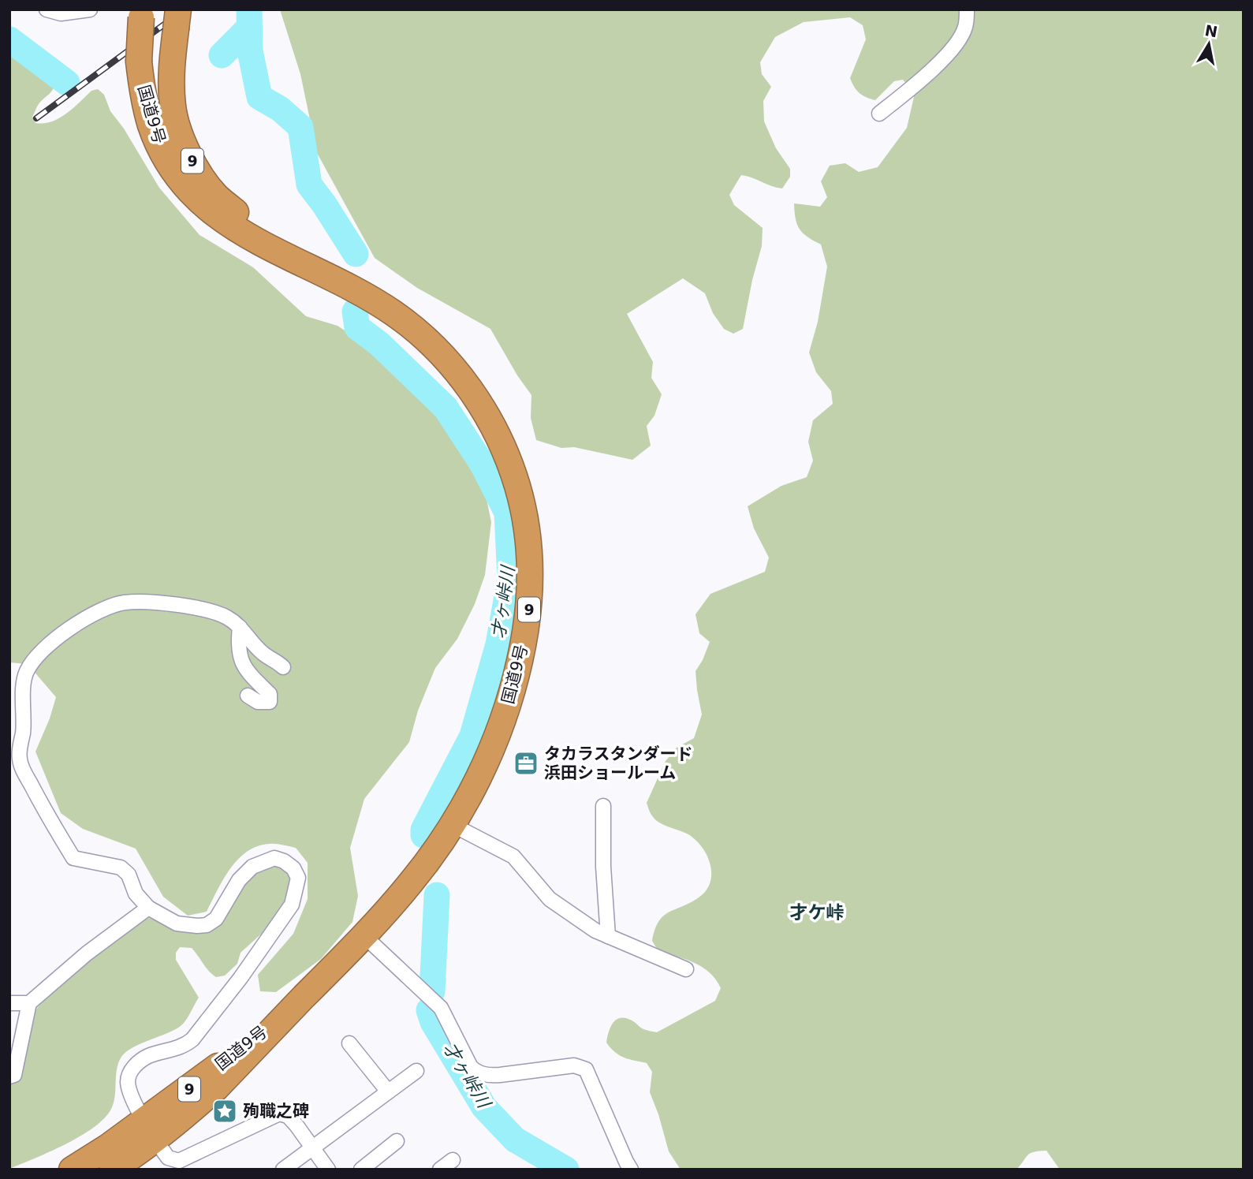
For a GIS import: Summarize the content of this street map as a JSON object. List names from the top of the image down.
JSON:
{
  "streets": {
    "highway": ["国道9号", "9"]
  },
  "districts": ["才ケ峠"],
  "water": ["才ヶ峠川"],
  "places": {
    "office": ["タカラスタンダード 浜田ショールーム"],
    "place": ["殉職之碑"]
  },
  "north": "top"
}
